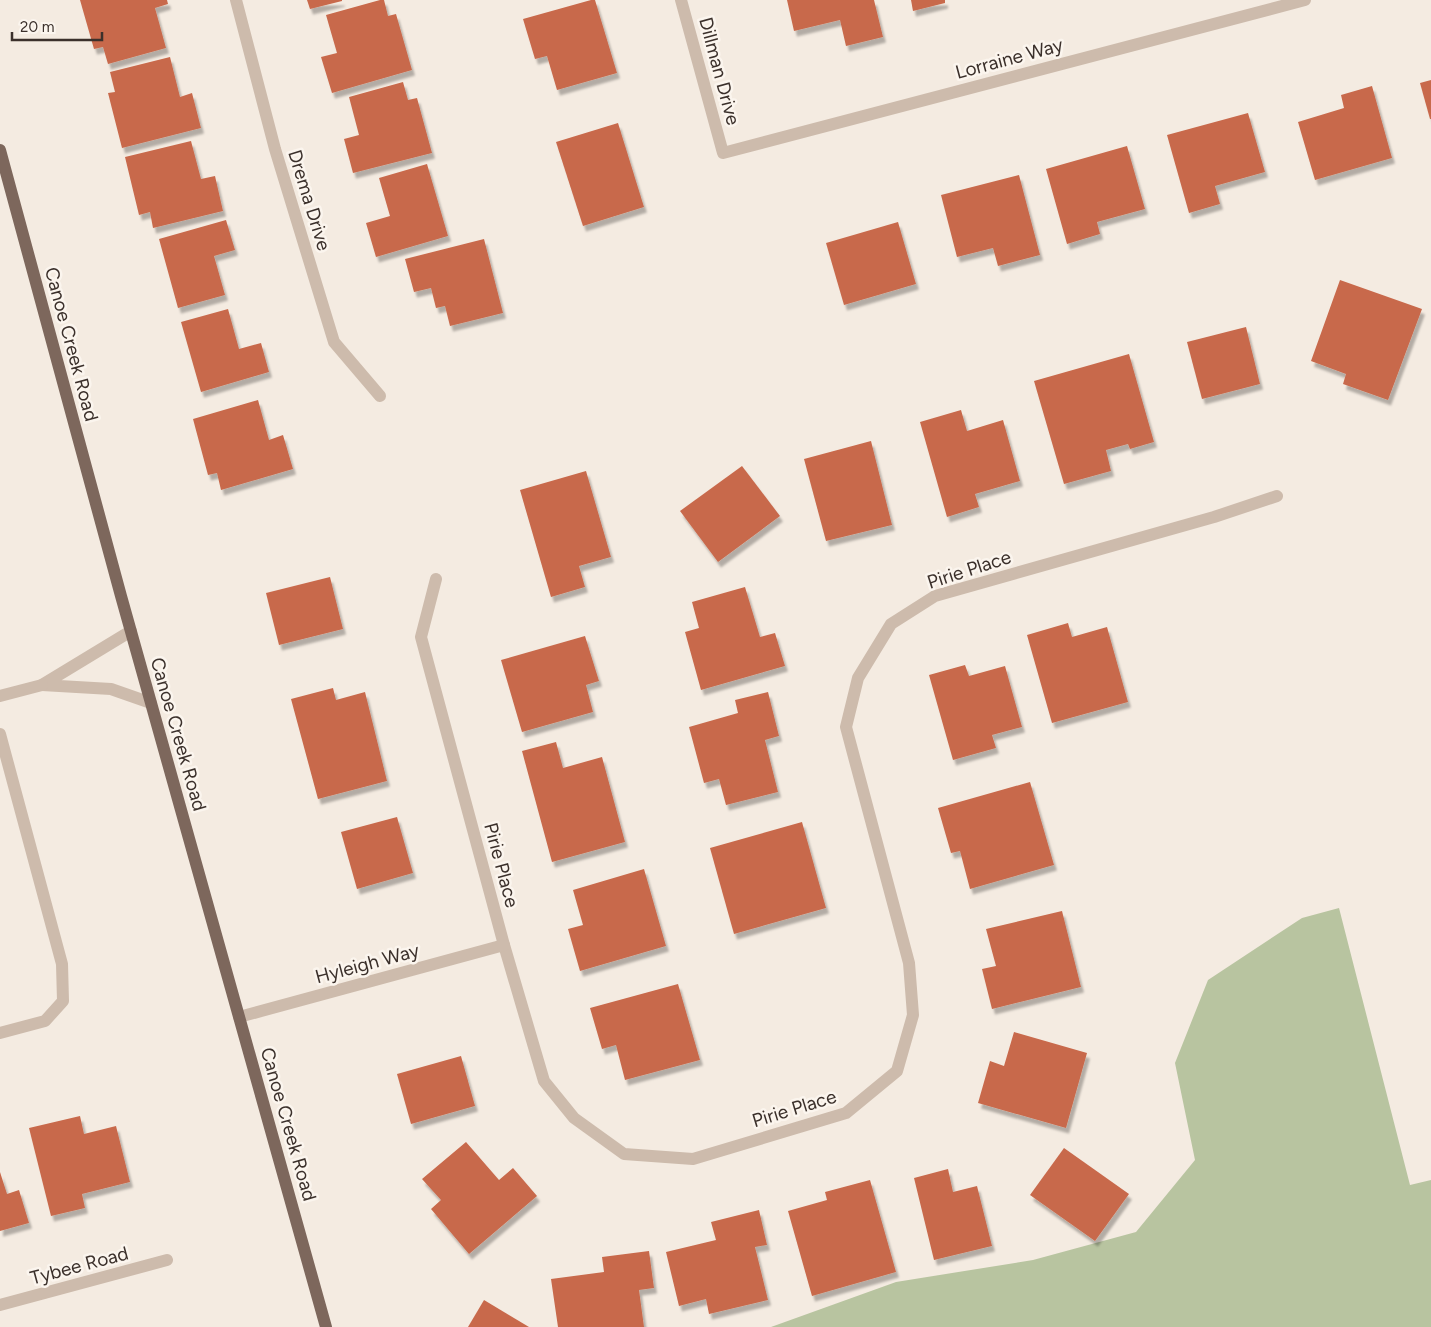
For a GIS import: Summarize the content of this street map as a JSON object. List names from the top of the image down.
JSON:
{
  "streets": {
    "main road": ["Canoe Creek Road"],
    "street": [
      "Lorraine Way",
      "Dillman Drive",
      "Drema Drive",
      "Pirie Place",
      "Hyleigh Way",
      "Tybee Road"
    ]
  },
  "crossings": [
    ["Lorraine Way", "Dillman Drive"],
    ["Canoe Creek Road", "Hyleigh Way"],
    ["Pirie Place", "Hyleigh Way"]
  ],
  "scale_bar": "20 m"
}
